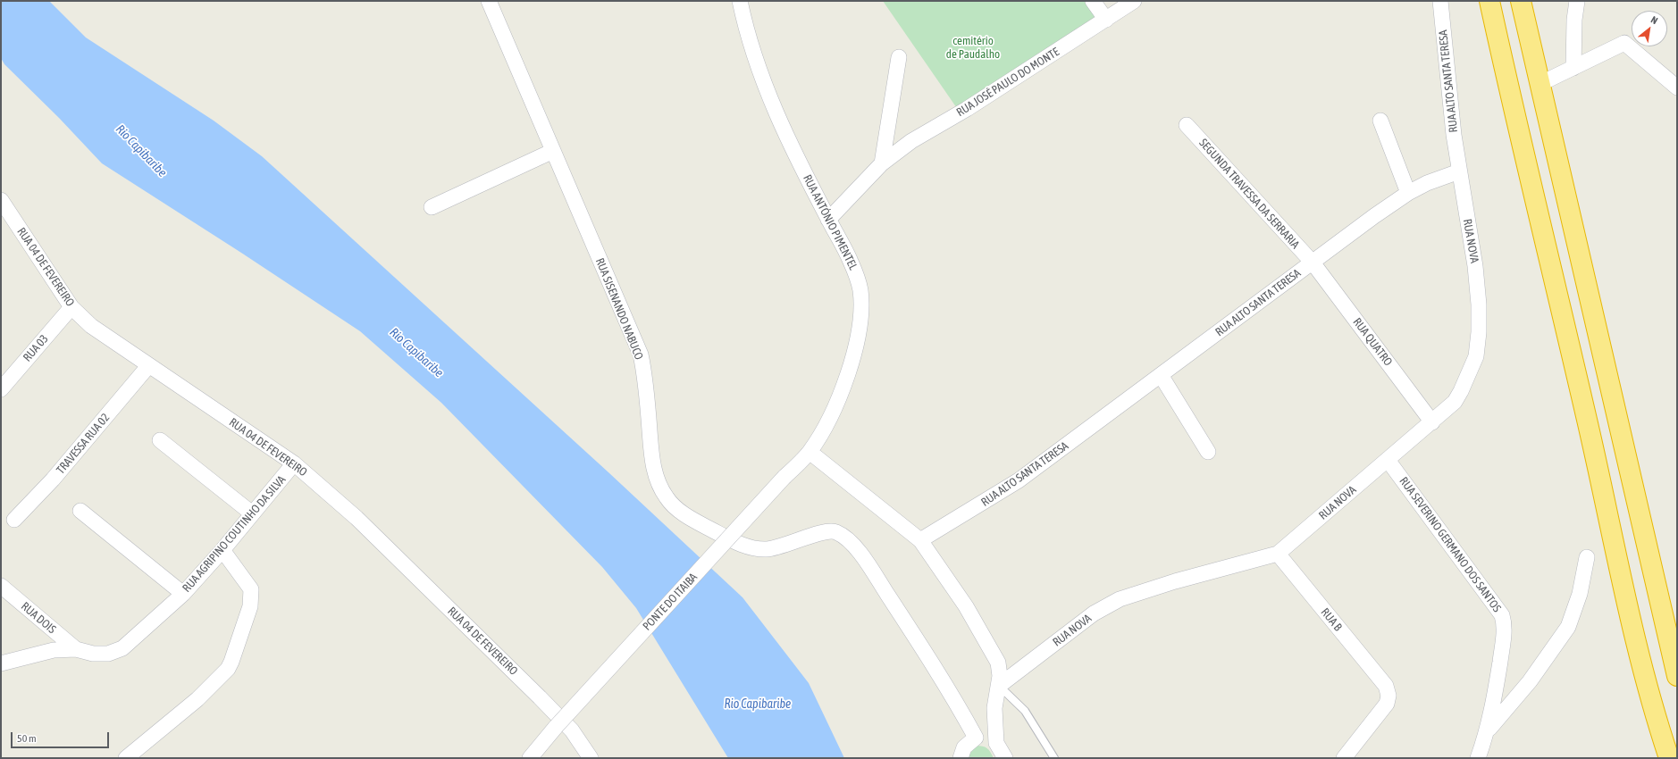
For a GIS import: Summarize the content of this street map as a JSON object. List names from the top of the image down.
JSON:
{
  "streets": {
    "street": [
      "RUA ALTO SANTA TERESA",
      "RUA JOSÉ PAULO DO MONTE",
      "SEGUNDA TRAVESSA DA SERRARIA",
      "RUA ANTÓNIO PIMENTEL",
      "RUA NOVA",
      "RUA 04 DE FEVEREIRO",
      "RUA SISENANDO NABUCO",
      "RUA QUATRO",
      "RUA 03",
      "TRAVESSA RUA 02",
      "RUA AGRIPINO COUTINHO DA SILVA",
      "RUA SEVERINO GERMANO DOS SANTOS",
      "PONTE DO ITAIBA",
      "RUA DOIS",
      "RUA B"
    ]
  },
  "crossings": [
    ["RUA ALTO SANTA TERESA", "SEGUNDA TRAVESSA DA SERRARIA"],
    ["RUA ALTO SANTA TERESA", "RUA NOVA"],
    ["RUA ALTO SANTA TERESA", "RUA QUATRO"],
    ["RUA JOSÉ PAULO DO MONTE", "RUA ANTÓNIO PIMENTEL"],
    ["SEGUNDA TRAVESSA DA SERRARIA", "RUA QUATRO"],
    ["RUA ANTÓNIO PIMENTEL", "PONTE DO ITAIBA"],
    ["RUA NOVA", "RUA QUATRO"],
    ["RUA NOVA", "RUA SEVERINO GERMANO DOS SANTOS"],
    ["RUA NOVA", "RUA B"],
    ["RUA 04 DE FEVEREIRO", "RUA 03"],
    ["RUA 04 DE FEVEREIRO", "TRAVESSA RUA 02"],
    ["RUA 04 DE FEVEREIRO", "RUA AGRIPINO COUTINHO DA SILVA"],
    ["RUA AGRIPINO COUTINHO DA SILVA", "RUA DOIS"]
  ],
  "water": ["Rio Capibaribe"],
  "parks": ["cemitério de Paudalho"],
  "scale_bar": "50 m",
  "north": "top right"
}
